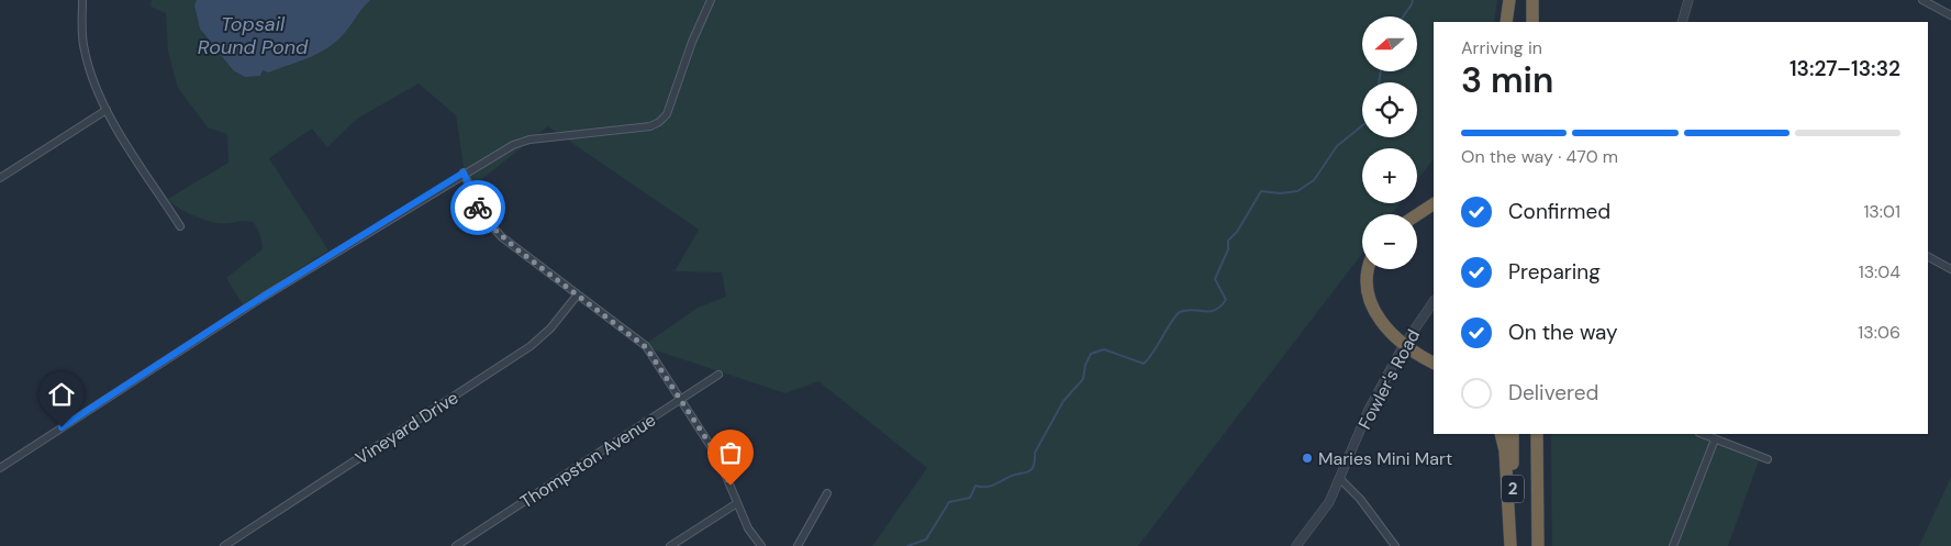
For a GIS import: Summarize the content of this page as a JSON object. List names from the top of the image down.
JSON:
{
  "streets": {
    "highway": ["2"],
    "street": ["Fowler's Road", "Vineyard Drive", "Thompston Avenue"]
  },
  "water": ["Topsail Round Pond"],
  "places": ["Maries Mini Mart"],
  "north": "left",
  "page": {
    "map_buttons": ["+", "−"],
    "heading": ["3 min", "Arriving in", "13:27–13:32"],
    "bar": "On the way · 470 m",
    "list": [
      ["Confirmed", "13:01"],
      ["Preparing", "13:04"],
      ["On the way", "13:06"],
      "Delivered"
    ]
  }
}
